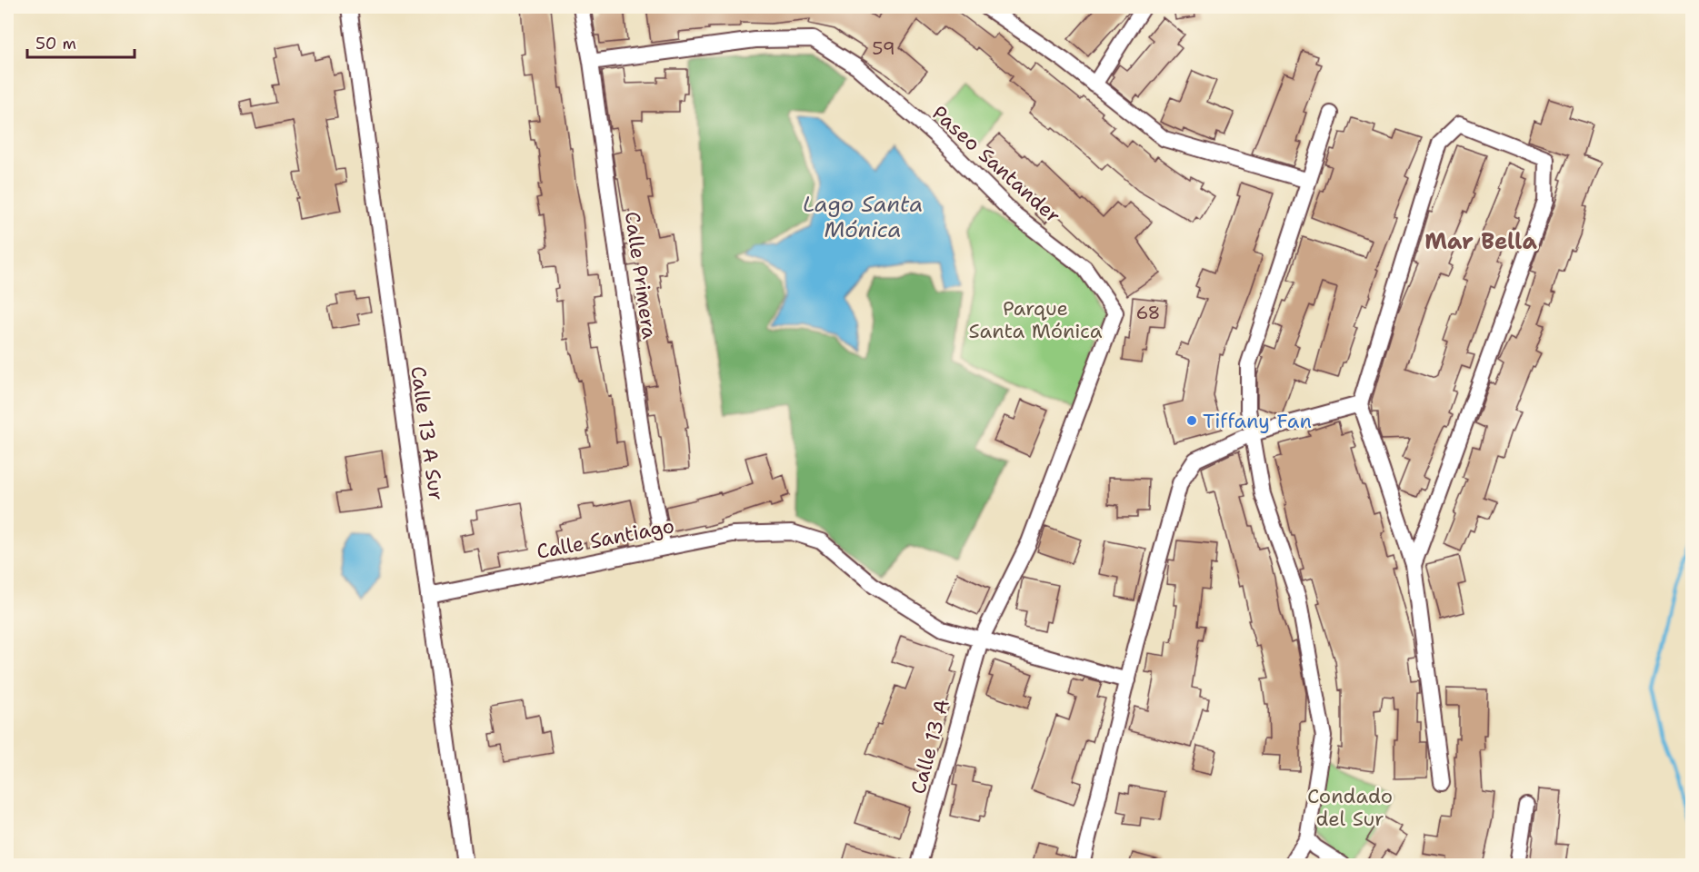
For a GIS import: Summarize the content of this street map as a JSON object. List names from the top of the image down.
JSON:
{
  "streets": {
    "street": [
      "Paseo Santander",
      "Calle Primera",
      "Calle 13 A Sur",
      "Calle Santiago",
      "Calle 13 A"
    ]
  },
  "crossings": [
    ["Paseo Santander", "Calle Primera"],
    ["Paseo Santander", "Calle Santiago"],
    ["Paseo Santander", "Calle 13 A"],
    ["Calle Primera", "Calle Santiago"],
    ["Calle 13 A Sur", "Calle Santiago"],
    ["Calle Santiago", "Calle 13 A"]
  ],
  "districts": ["Mar Bella"],
  "water": ["Lago Santa Mónica"],
  "parks": ["Parque Santa Mónica", "Condado del Sur"],
  "places": ["Tiffany Fan"],
  "house_numbers": ["59", "68"],
  "scale_bar": "50 m"
}
